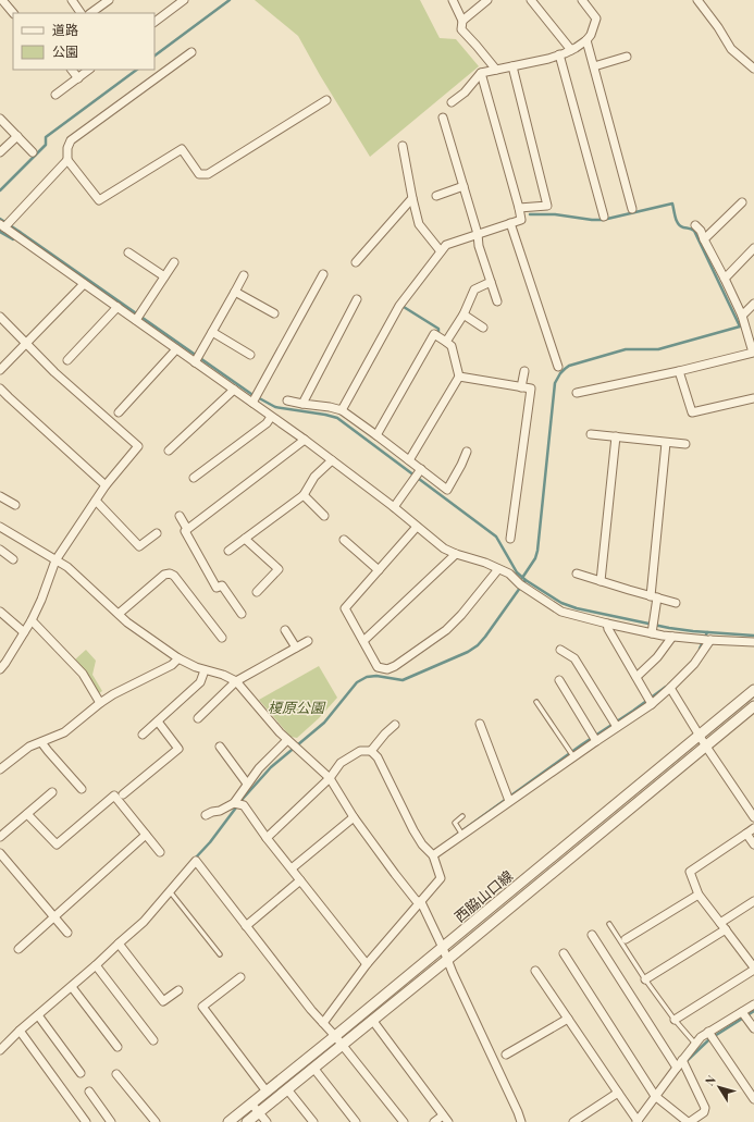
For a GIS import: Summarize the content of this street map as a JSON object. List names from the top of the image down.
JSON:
{
  "streets": {
    "street": ["西脇山口線"]
  },
  "parks": ["榎原公園"],
  "legend": ["道路", "公園"],
  "north": "top left"
}
